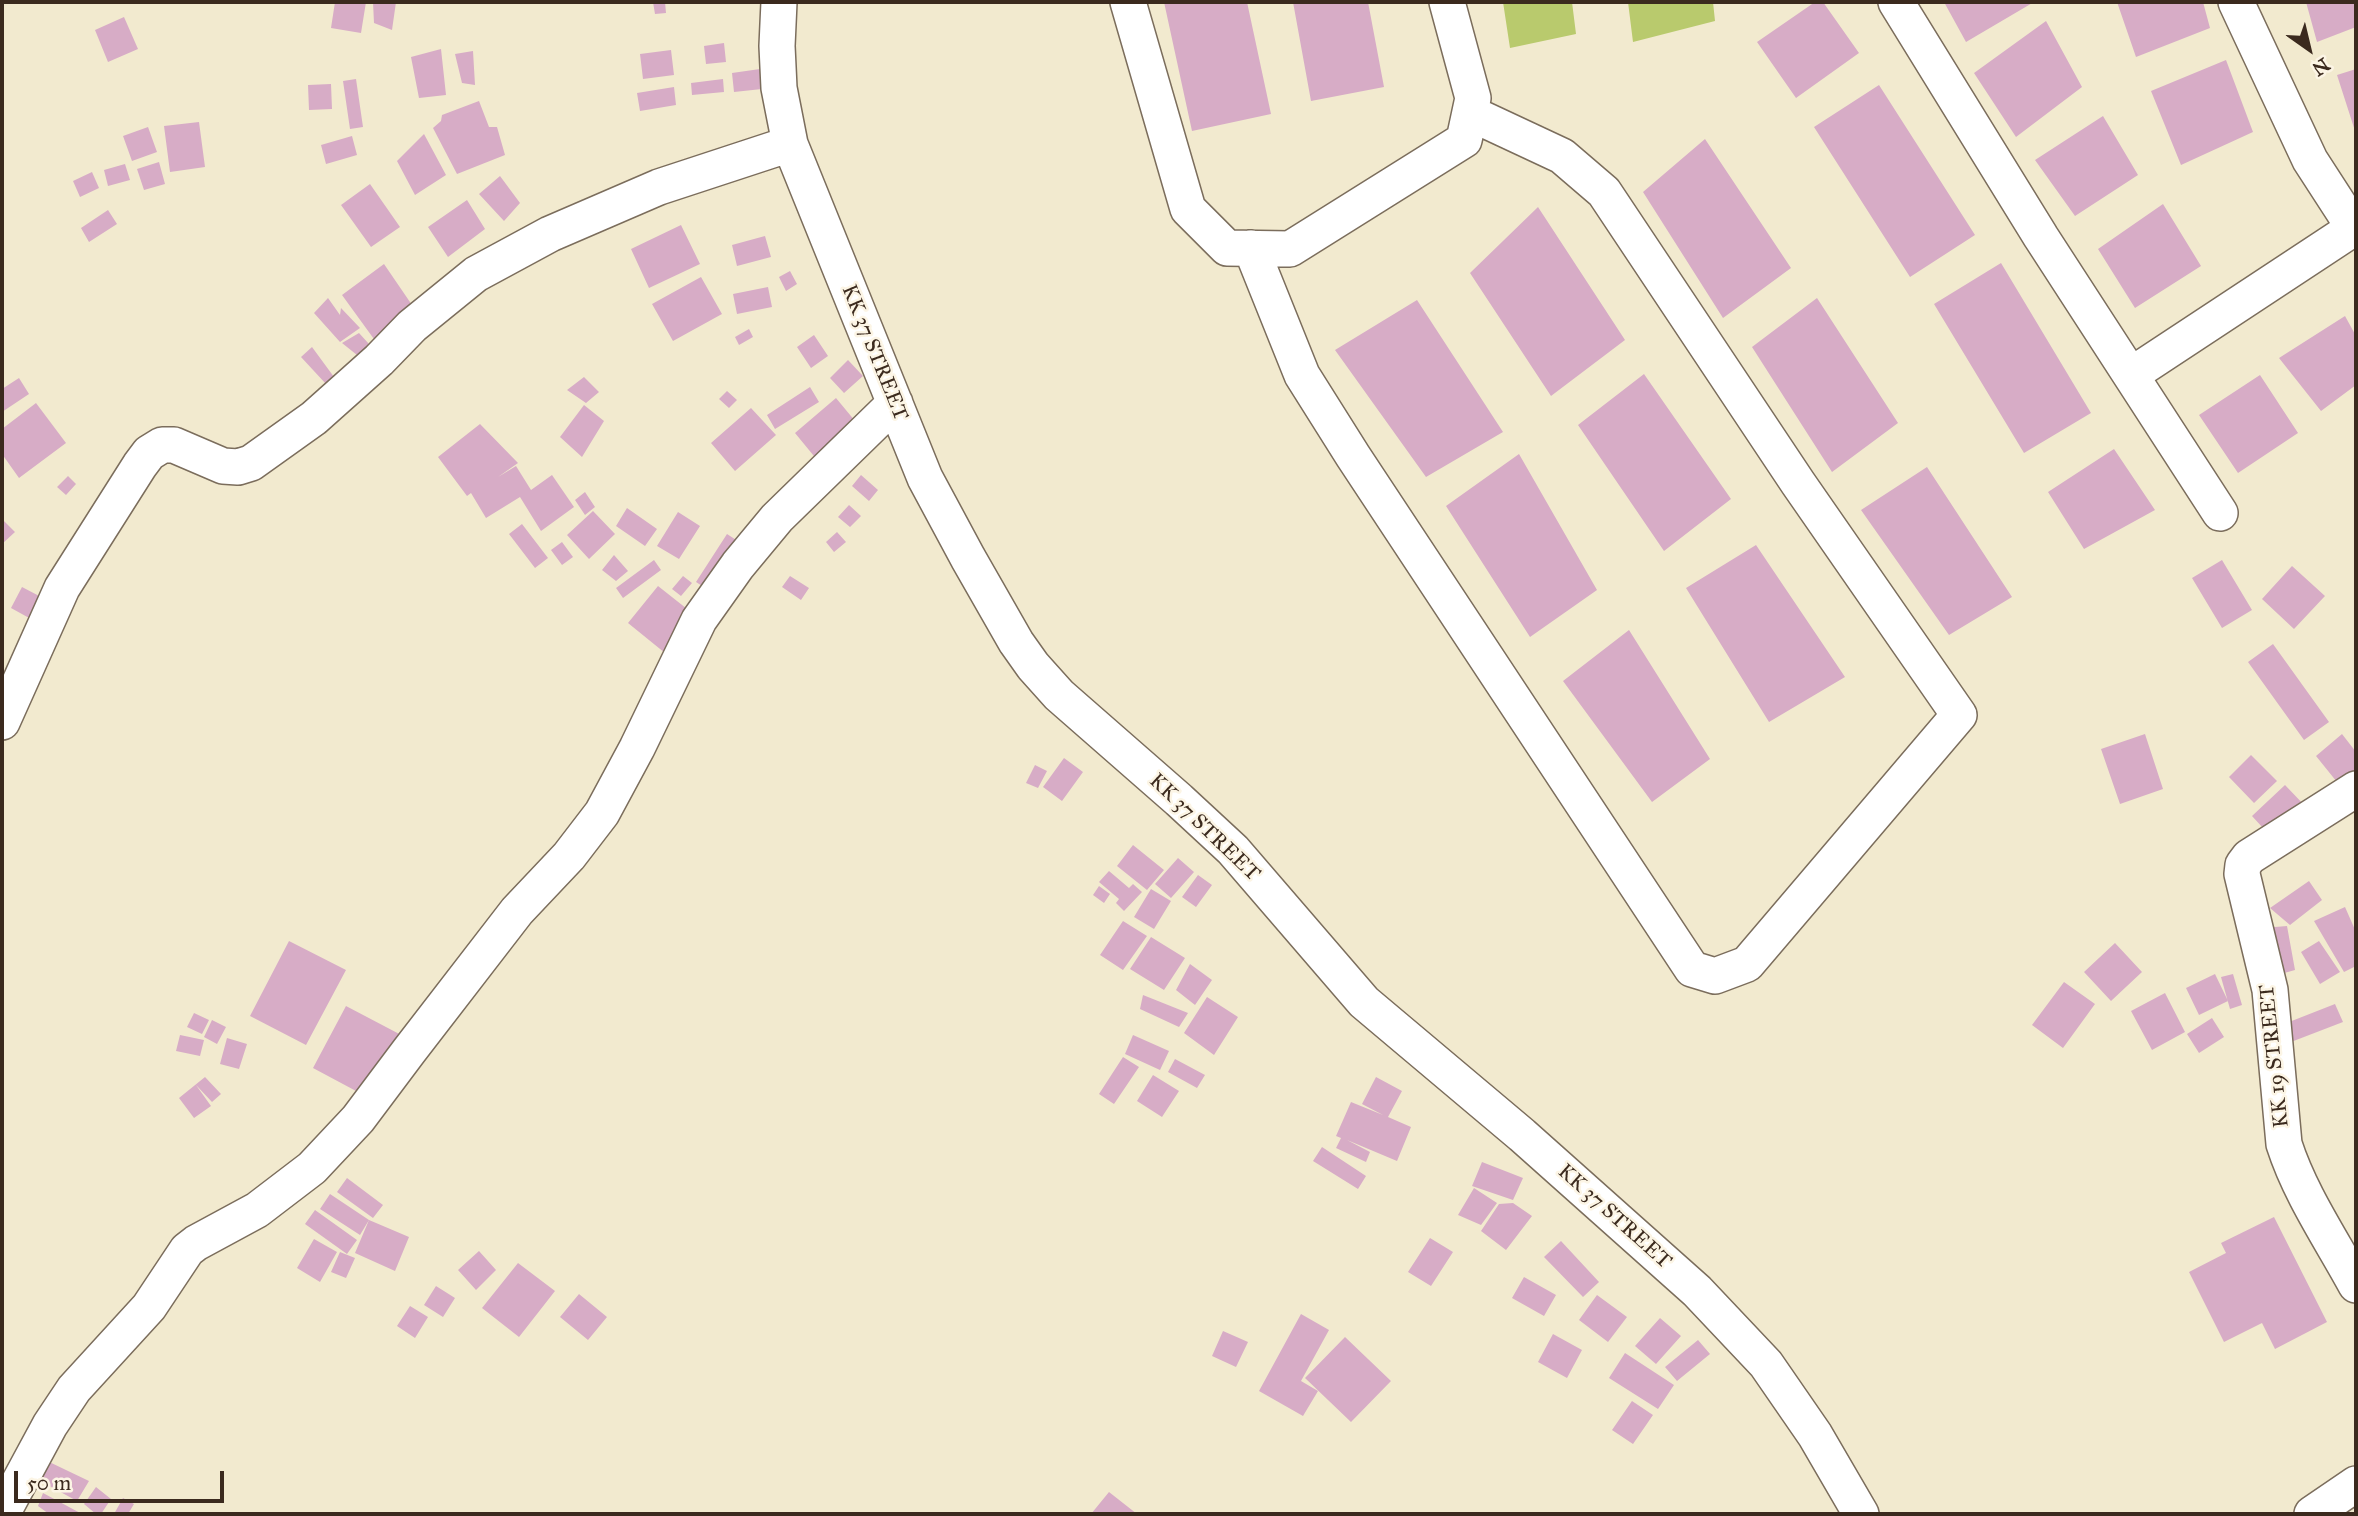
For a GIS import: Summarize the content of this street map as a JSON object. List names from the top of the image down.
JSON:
{
  "streets": {
    "street": ["KK 37 STREET", "KK 19 STREET"]
  },
  "scale_bar": "50 m",
  "north": "bottom right"
}
